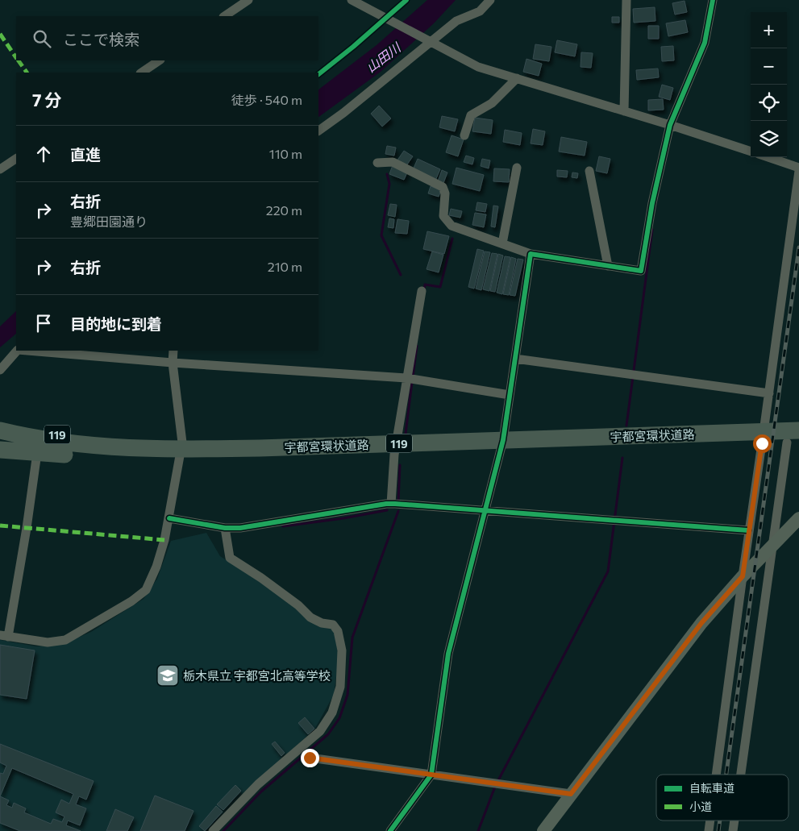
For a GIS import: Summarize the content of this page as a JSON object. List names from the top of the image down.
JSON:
{
  "streets": {
    "highway": ["119", "宇都宮環状道路"]
  },
  "crossings": [
    ["119", "宇都宮環状道路"]
  ],
  "water": ["山田川"],
  "places": {
    "school or university": ["栃木県立 宇都宮北高等学校"]
  },
  "legend": ["自転車道", "小道"],
  "page": {
    "map_buttons": ["+", "−"],
    "search": "ここで検索",
    "heading": ["7 分", "徒歩 · 540 m"],
    "list": [
      ["直進", "110 m"],
      ["右折", "豊郷田園通り", "220 m"],
      ["右折", "210 m"],
      "目的地に到着"
    ]
  }
}
